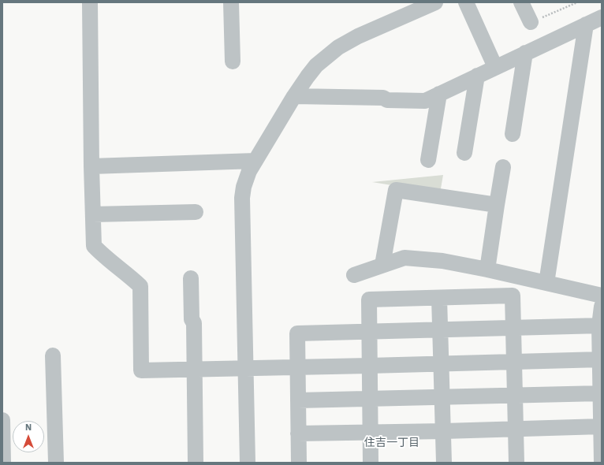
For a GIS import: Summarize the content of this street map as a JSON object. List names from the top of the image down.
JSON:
{
  "districts": ["住吉一丁目"],
  "north": "top"
}
